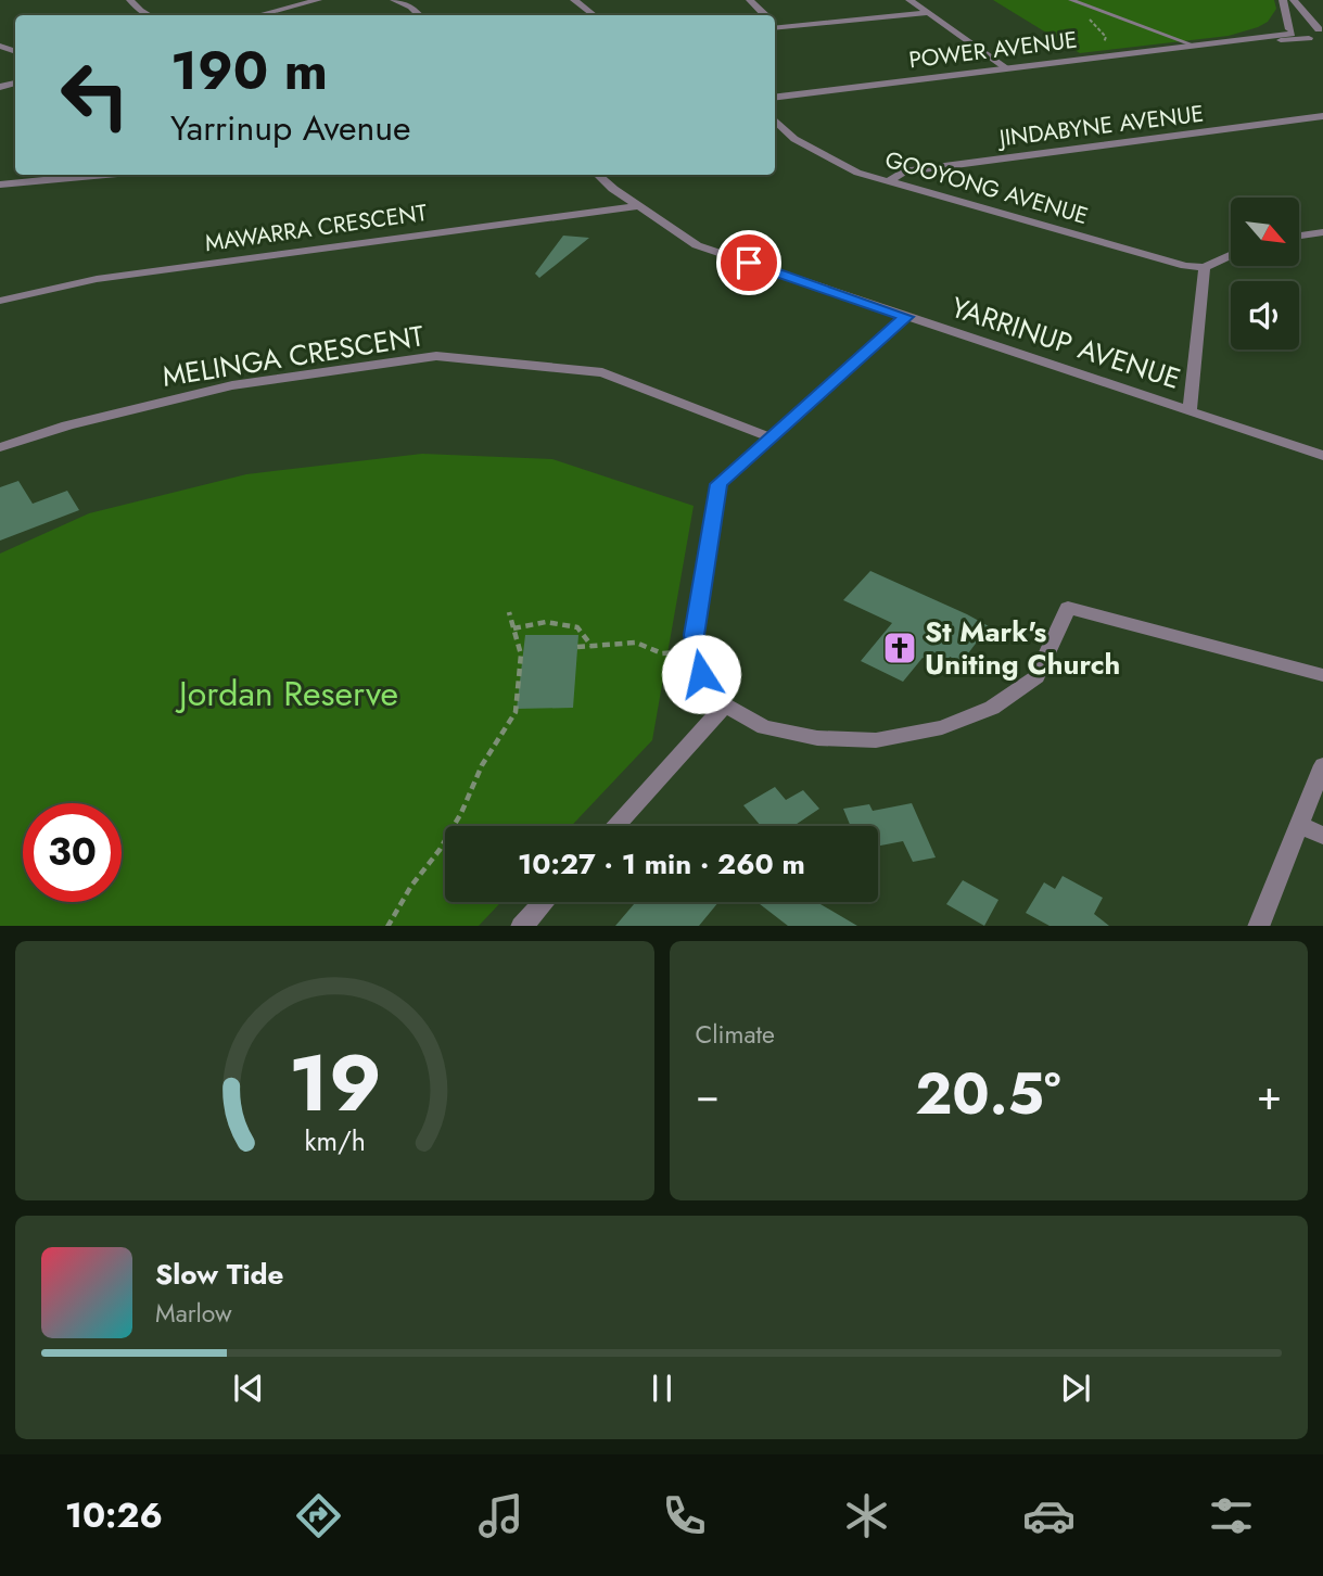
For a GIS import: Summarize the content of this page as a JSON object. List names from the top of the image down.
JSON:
{
  "streets": {
    "street": [
      "POWER AVENUE",
      "JINDABYNE AVENUE",
      "GOOYONG AVENUE",
      "MAWARRA CRESCENT",
      "YARRINUP AVENUE",
      "MELINGA CRESCENT"
    ]
  },
  "crossings": [
    ["JINDABYNE AVENUE", "GOOYONG AVENUE"],
    ["MAWARRA CRESCENT", "YARRINUP AVENUE"]
  ],
  "parks": ["Jordan Reserve"],
  "places": {
    "church": ["St Mark's Uniting Church"]
  },
  "north": "bottom right",
  "page": {
    "turn": ["190 m", "Yarrinup Avenue"],
    "limit": "30",
    "trip": "10:27 · 1 min · 260 m",
    "tile": "Climate",
    "heat": ["−", "20.5°", "+"],
    "song": ["Slow Tide", "Marlow"],
    "tabs": "10:26",
    "gauge": ["19", "km/h"]
  }
}
